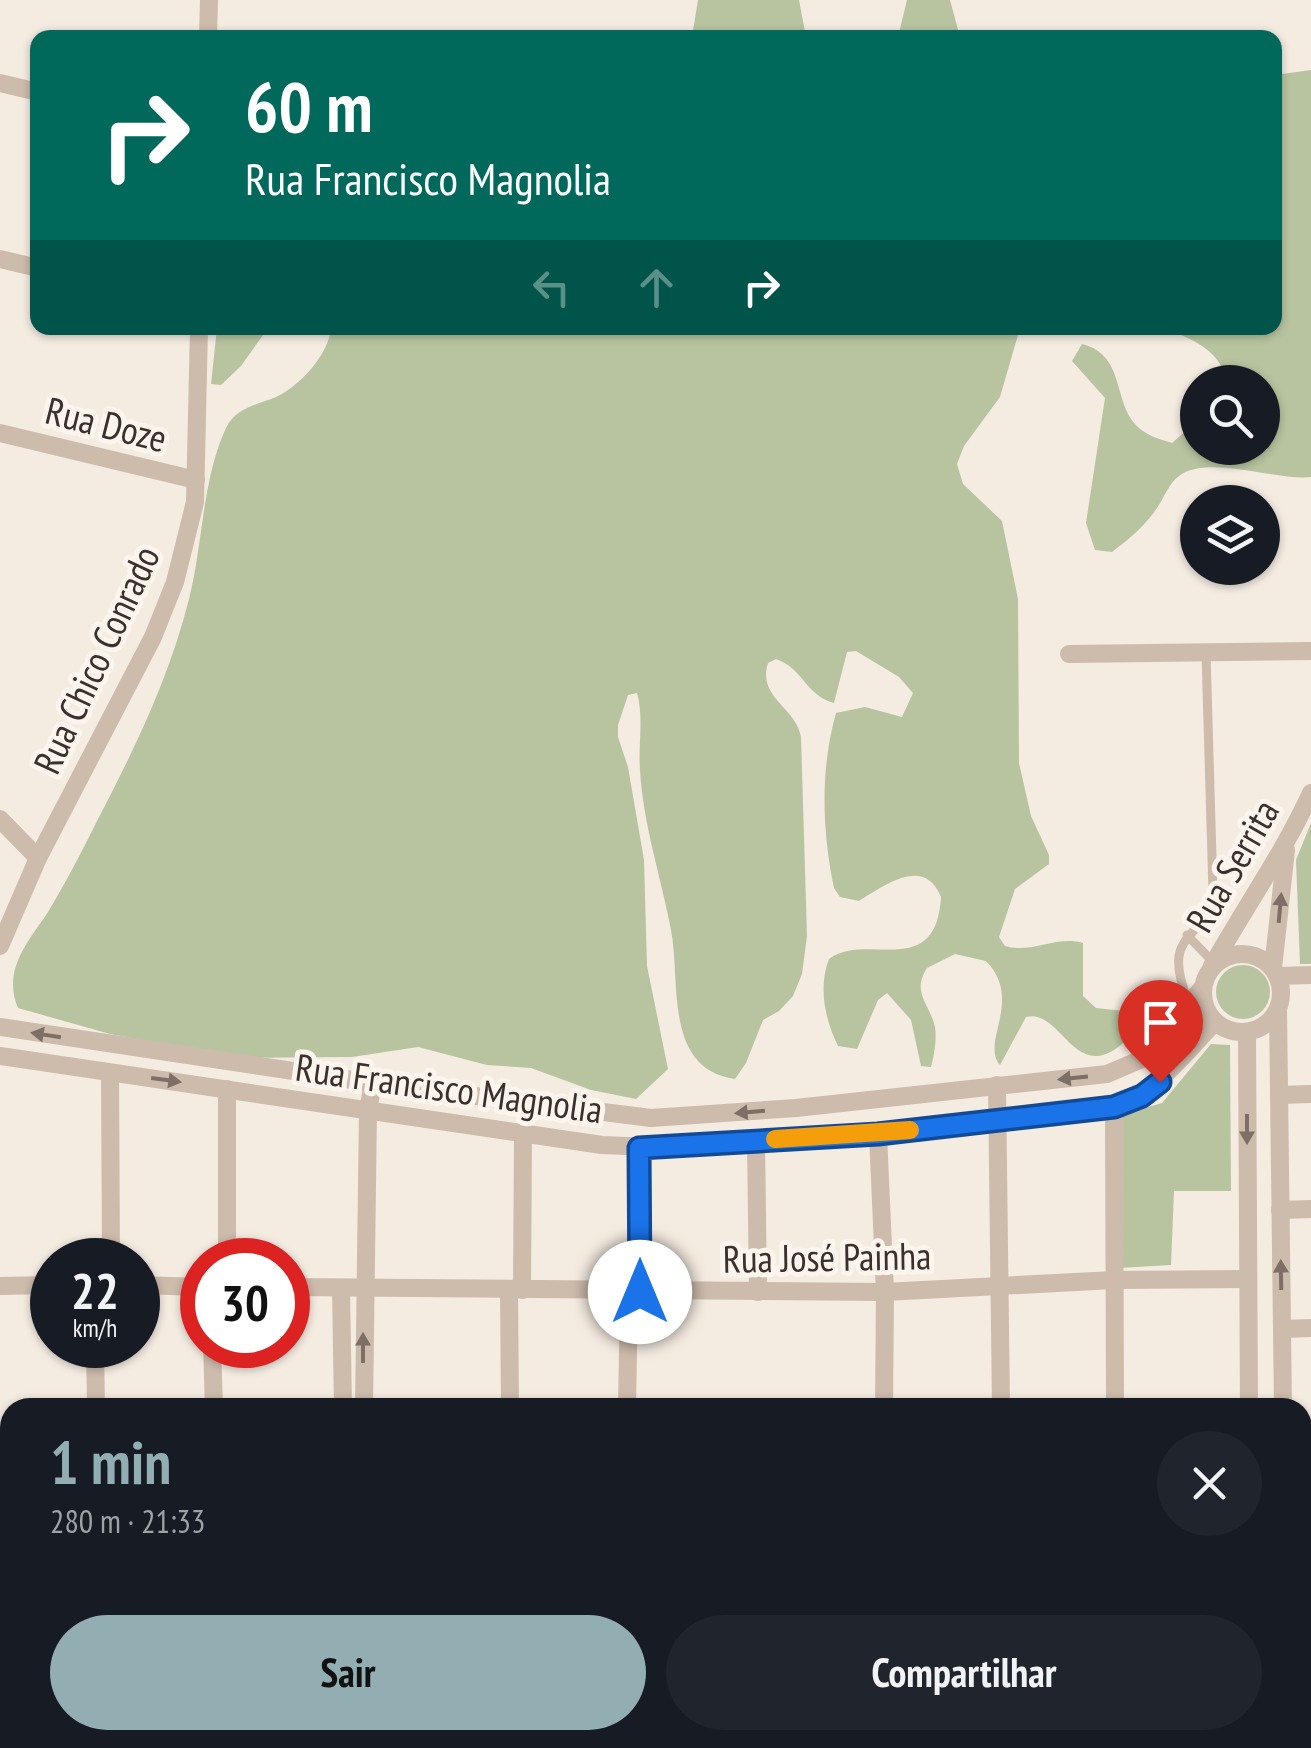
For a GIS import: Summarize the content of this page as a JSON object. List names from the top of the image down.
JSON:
{
  "streets": {
    "street": [
      "Rua Doze",
      "Rua Chico Conrado",
      "Rua Serrita",
      "Rua Francisco Magnolia",
      "Rua José Painha"
    ]
  },
  "crossings": [
    ["Rua Doze", "Rua Chico Conrado"],
    ["Rua Serrita", "Rua Francisco Magnolia"]
  ],
  "page": {
    "turn": ["60 m", "Rua Francisco Magnolia"],
    "speed": "22 km/h",
    "limit": "30",
    "heading": ["1 min", "280 m · 21:33"],
    "buttons": ["Sair", "Compartilhar"]
  }
}
